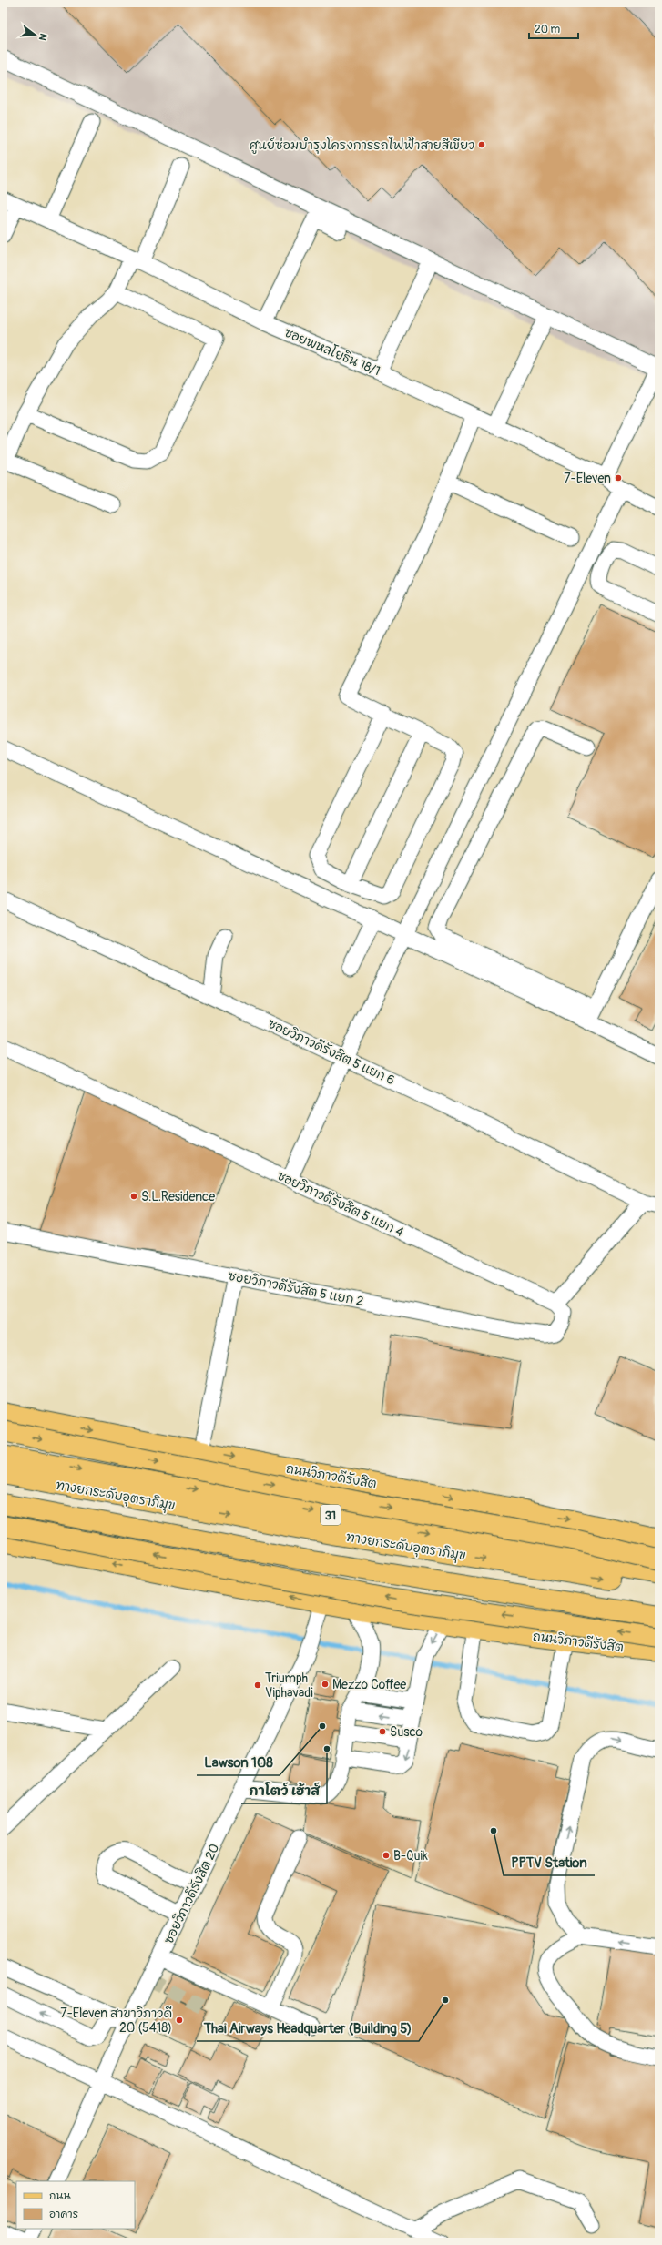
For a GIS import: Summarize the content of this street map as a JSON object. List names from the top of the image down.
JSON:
{
  "streets": {
    "main road": ["ถนนวิภาวดีรังสิต", "ทางยกระดับอุตราภิมุข", "31"],
    "street": [
      "ซอยพหลโยธิน 18/1",
      "ซอยวิภาวดีรังสิต 5 แยก 6",
      "ซอยวิภาวดีรังสิต 5 แยก 4",
      "ซอยวิภาวดีรังสิต 5 แยก 2",
      "ซอยวิภาวดีรังสิต 20"
    ]
  },
  "crossings": [
    ["ซอยวิภาวดีรังสิต 5 แยก 4", "ซอยวิภาวดีรังสิต 5 แยก 2"],
    ["ถนนวิภาวดีรังสิต", "ซอยวิภาวดีรังสิต 20"]
  ],
  "places": [
    "ศูนย์ซ่อมบำรุงโครงการรถไฟฟ้าสายสีเขียว",
    "7-Eleven",
    "S.L.Residence",
    "Mezzo Coffee",
    "Triumph Viphavadi",
    "Lawson 108",
    "Susco",
    "กาโตว์ เฮ้าส์",
    "PPTV Station",
    "B-Quik",
    "Thai Airways Headquarter (Building 5)",
    "7-Eleven สาขาวิภาวดี 20 (5418)"
  ],
  "legend": ["ถนน", "อาคาร"],
  "scale_bar": "20 m",
  "north": "right"
}
